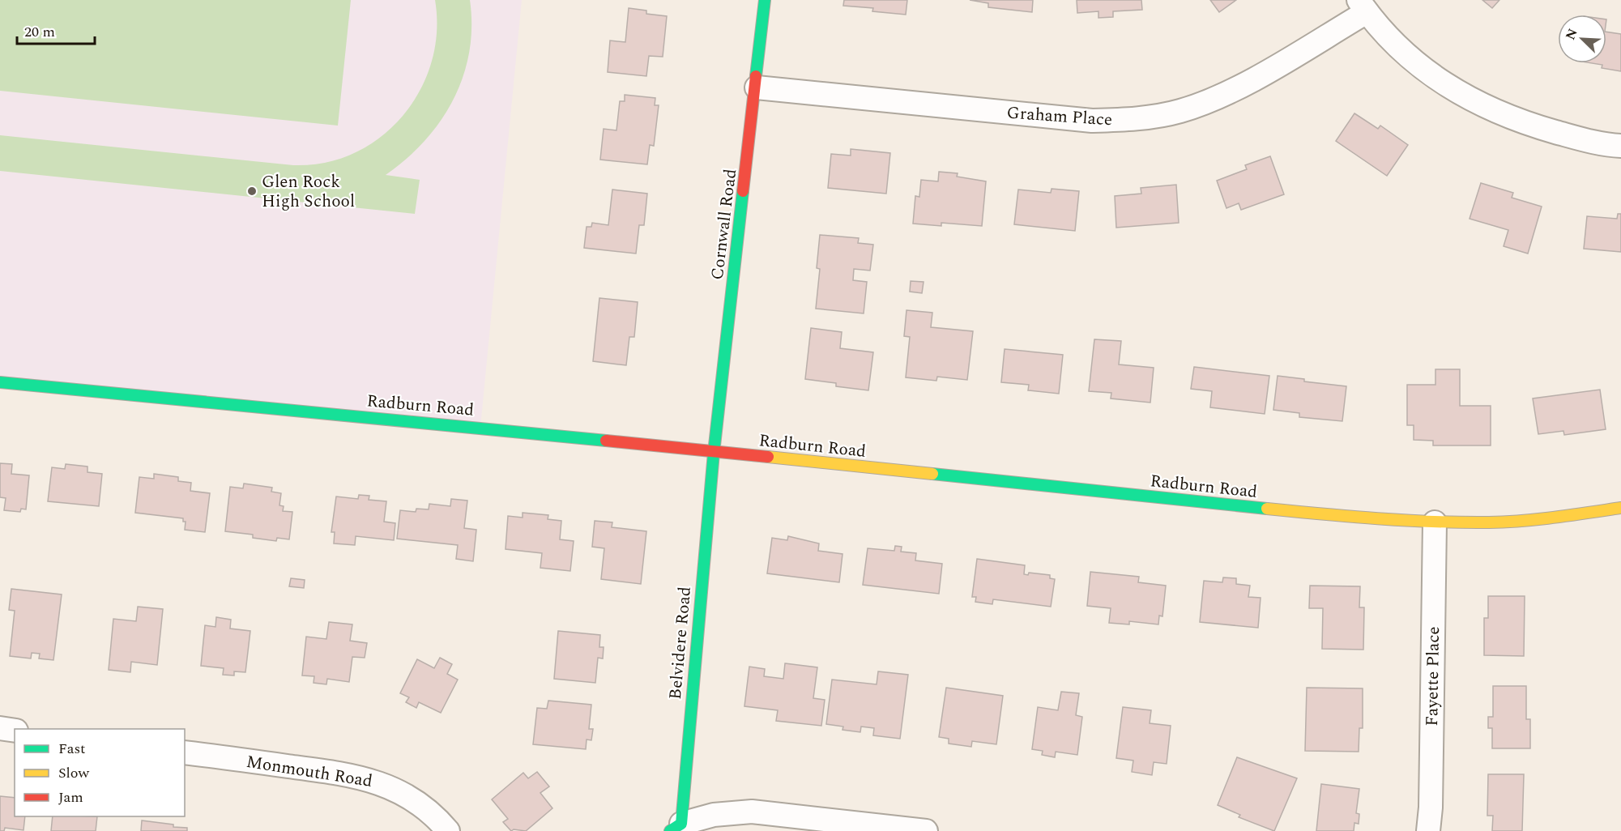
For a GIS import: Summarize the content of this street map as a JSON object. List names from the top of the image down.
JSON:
{
  "streets": {
    "street": [
      "Graham Place",
      "Cornwall Road",
      "Radburn Road",
      "Belvidere Road",
      "Fayette Place",
      "Monmouth Road"
    ]
  },
  "crossings": [
    ["Graham Place", "Cornwall Road"],
    ["Cornwall Road", "Radburn Road"],
    ["Cornwall Road", "Belvidere Road"],
    ["Radburn Road", "Belvidere Road"],
    ["Radburn Road", "Fayette Place"]
  ],
  "places": ["Glen Rock High School"],
  "legend": ["Fast", "Slow", "Jam"],
  "scale_bar": "20 m",
  "north": "top left"
}
